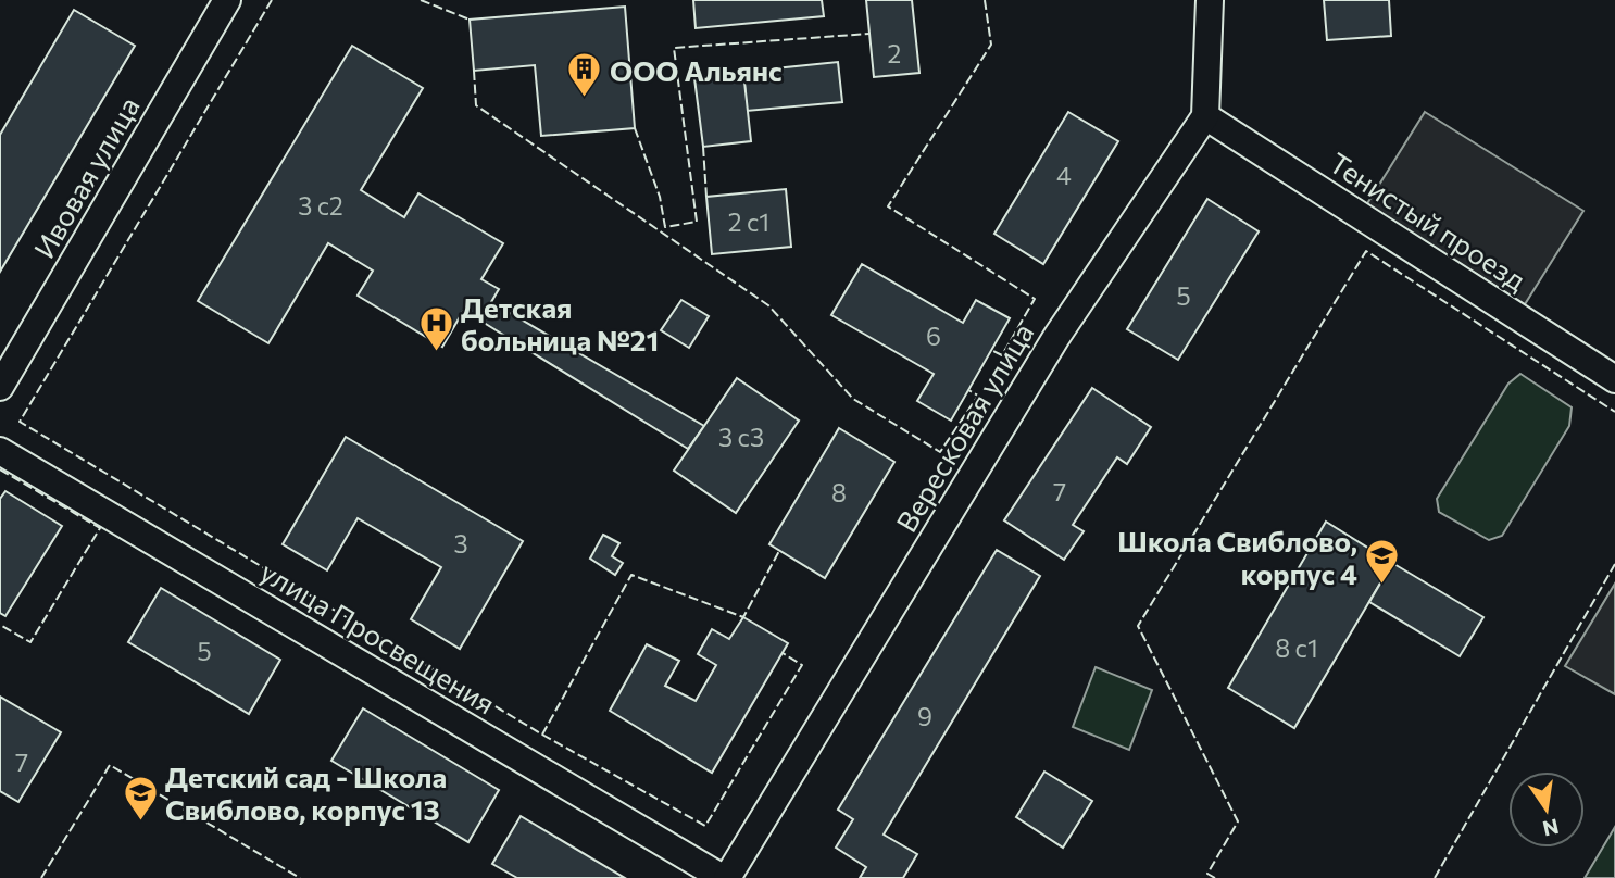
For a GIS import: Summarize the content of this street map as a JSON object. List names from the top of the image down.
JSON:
{
  "streets": {
    "street": [
      "Ивовая улица",
      "Тенистый проезд",
      "Вересковая улица",
      "улица Просвещения"
    ]
  },
  "crossings": [
    ["Тенистый проезд", "Вересковая улица"],
    ["Вересковая улица", "улица Просвещения"]
  ],
  "places": {
    "building": ["ООО Альянс"],
    "hospital": ["Детская больница №21"],
    "school or university": ["Школа Свиблово, корпус 4", "Детский сад - Школа Свиблово, корпус 13"]
  },
  "house_numbers": [
    "2",
    "4",
    "3 с2",
    "2 с1",
    "5",
    "6",
    "3 с3",
    "7",
    "8",
    "3",
    "8 с1",
    "5",
    "9",
    "7"
  ],
  "north": "bottom"
}
